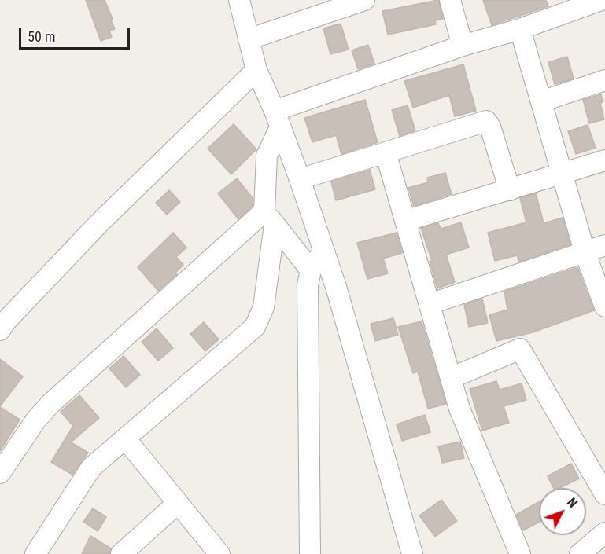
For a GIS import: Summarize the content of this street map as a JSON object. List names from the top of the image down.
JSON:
{
  "scale_bar": "50 m",
  "north": "top right"
}
